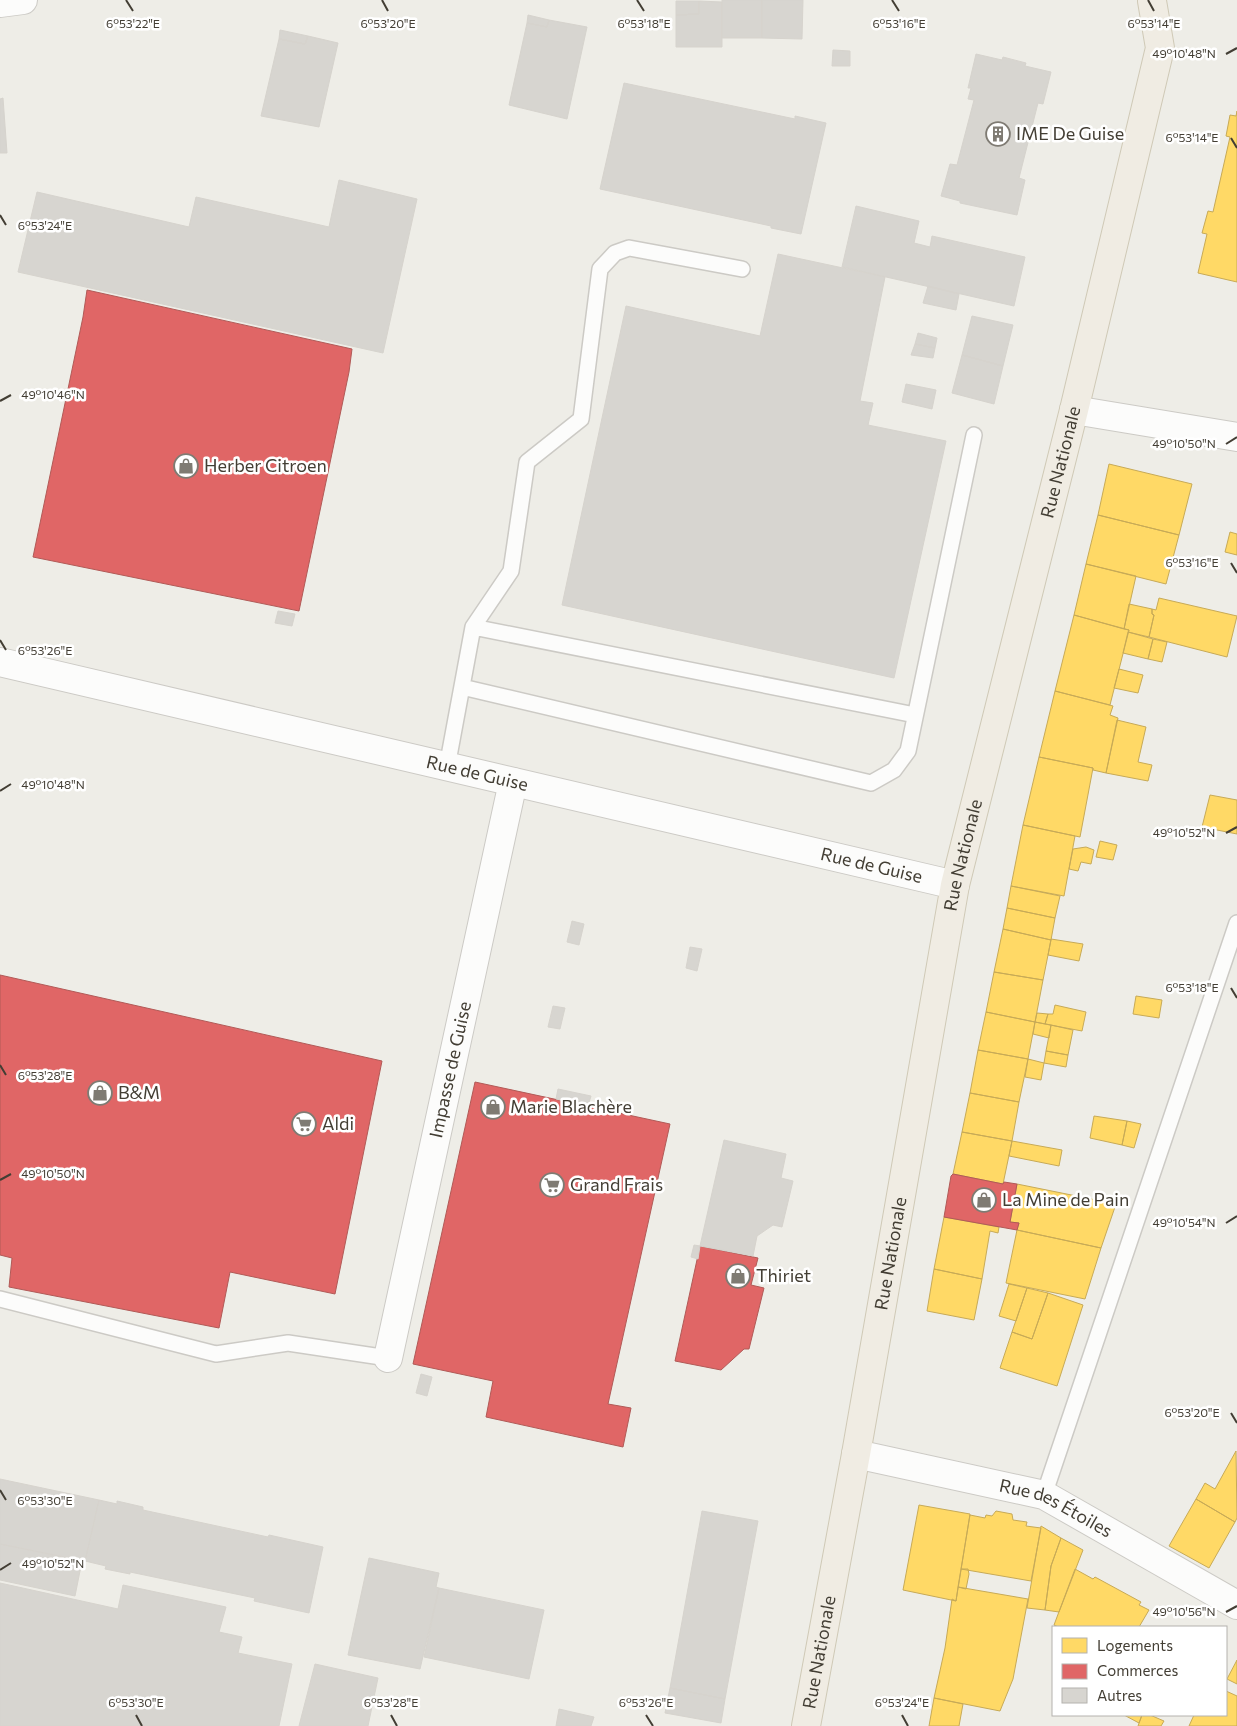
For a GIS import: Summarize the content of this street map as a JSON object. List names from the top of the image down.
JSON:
{
  "streets": {
    "main road": ["Rue Nationale"],
    "street": ["Rue de Guise", "Impasse de Guise", "Rue des Étoiles"]
  },
  "crossings": [
    ["Rue Nationale", "Rue de Guise"],
    ["Rue Nationale", "Rue des Étoiles"],
    ["Rue de Guise", "Impasse de Guise"]
  ],
  "places": {
    "building": ["IME De Guise"],
    "shop": [
      "Herber Citroen",
      "B&M",
      "Marie Blachère",
      "La Mine de Pain",
      "Thiriet"
    ],
    "supermarket": ["Aldi", "Grand Frais"]
  },
  "legend": ["Logements", "Commerces", "Autres"],
  "coordinates": [
    "6°53'20\"E",
    "6°53'18\"E",
    "6°53'14\"E",
    "6°53'22\"E",
    "6°53'16\"E",
    "49°10'48\"N",
    "6°53'24\"E",
    "49°10'46\"N",
    "49°10'50\"N",
    "6°53'26\"E",
    "49°10'52\"N",
    "6°53'28\"E",
    "49°10'54\"N",
    "6°53'30\"E",
    "49°10'56\"N"
  ]
}
